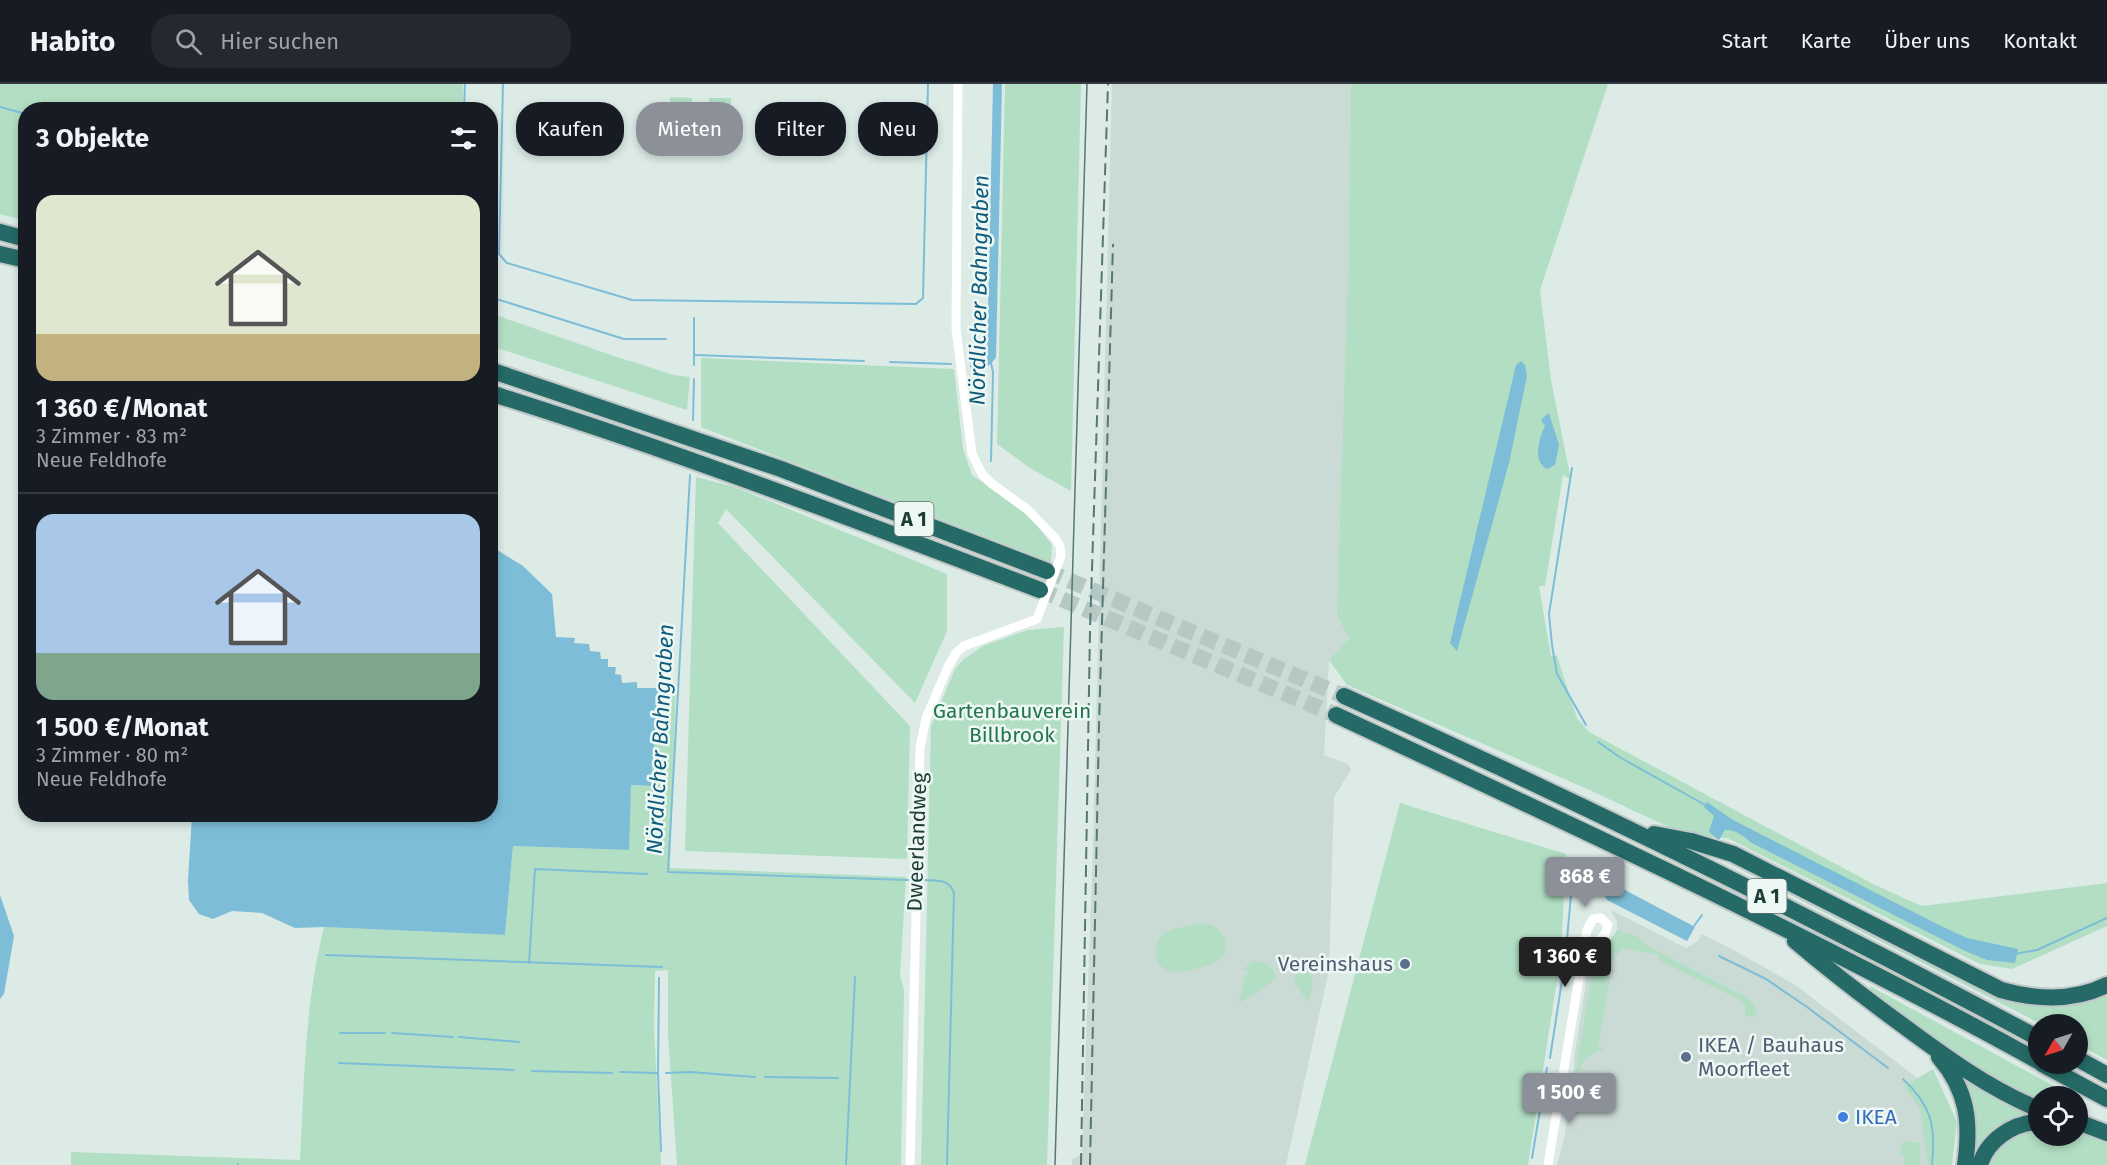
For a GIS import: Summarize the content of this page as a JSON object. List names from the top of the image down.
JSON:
{
  "streets": {
    "highway": ["A 1"],
    "street": ["Dweerlandweg"]
  },
  "water": ["Nördlicher Bahngraben"],
  "parks": ["Gartenbauverein Billbrook"],
  "places": ["Vereinshaus", "IKEA / Bauhaus Moorfleet", "IKEA"],
  "north": "bottom left",
  "page": {
    "header": "Habito",
    "search": "Hier suchen",
    "nav": [
      "Start",
      "Karte",
      "Über uns",
      "Kontakt"
    ],
    "chip": [
      "Kaufen",
      "Mieten",
      "Filter",
      "Neu"
    ],
    "heading": "3 Objekte",
    "list": [
      {
        "name": "1 360 €/Monat",
        "note": "3 Zimmer · 83 m² · Neue Feldhofe"
      },
      {
        "name": "1 500 €/Monat",
        "note": "3 Zimmer · 80 m² · Neue Feldhofe"
      }
    ],
    "price": ["868 €", "1 360 €", "1 500 €"]
  }
}
